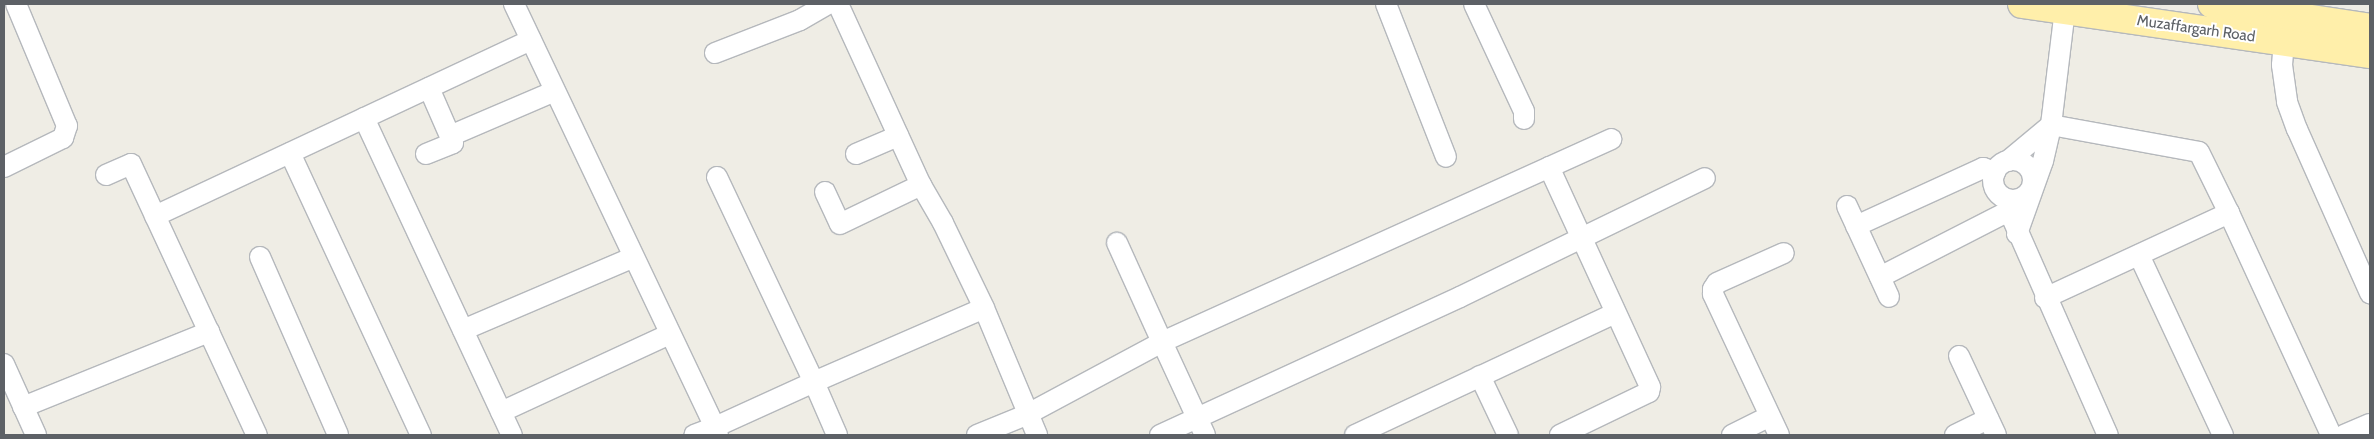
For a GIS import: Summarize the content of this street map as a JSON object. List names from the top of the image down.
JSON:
{
  "streets": {
    "main road": ["Muzaffargarh Road"]
  }
}
